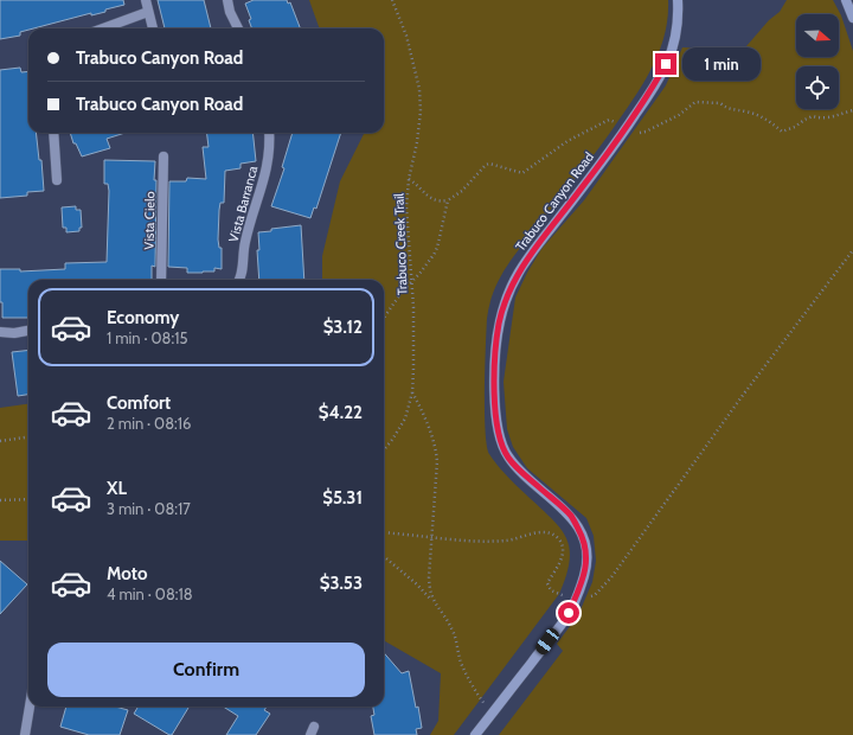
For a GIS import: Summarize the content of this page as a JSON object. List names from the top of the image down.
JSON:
{
  "streets": {
    "main road": ["Trabuco Canyon Road"],
    "street": ["Vista Barranca", "Vista Cielo"],
    "path": ["Trabuco Creek Trail"]
  },
  "north": "right",
  "page": {
    "banner": ["Trabuco Canyon Road", "Trabuco Canyon Road"],
    "bubble": "1 min",
    "list": [
      {
        "name": "Economy",
        "note": "1 min · 08:15",
        "value": "$3.12"
      },
      {
        "name": "Comfort",
        "note": "2 min · 08:16",
        "value": "$4.22"
      },
      {
        "name": "XL",
        "note": "3 min · 08:17",
        "value": "$5.31"
      },
      {
        "name": "Moto",
        "note": "4 min · 08:18",
        "value": "$3.53"
      }
    ],
    "buttons": "Confirm"
  }
}
